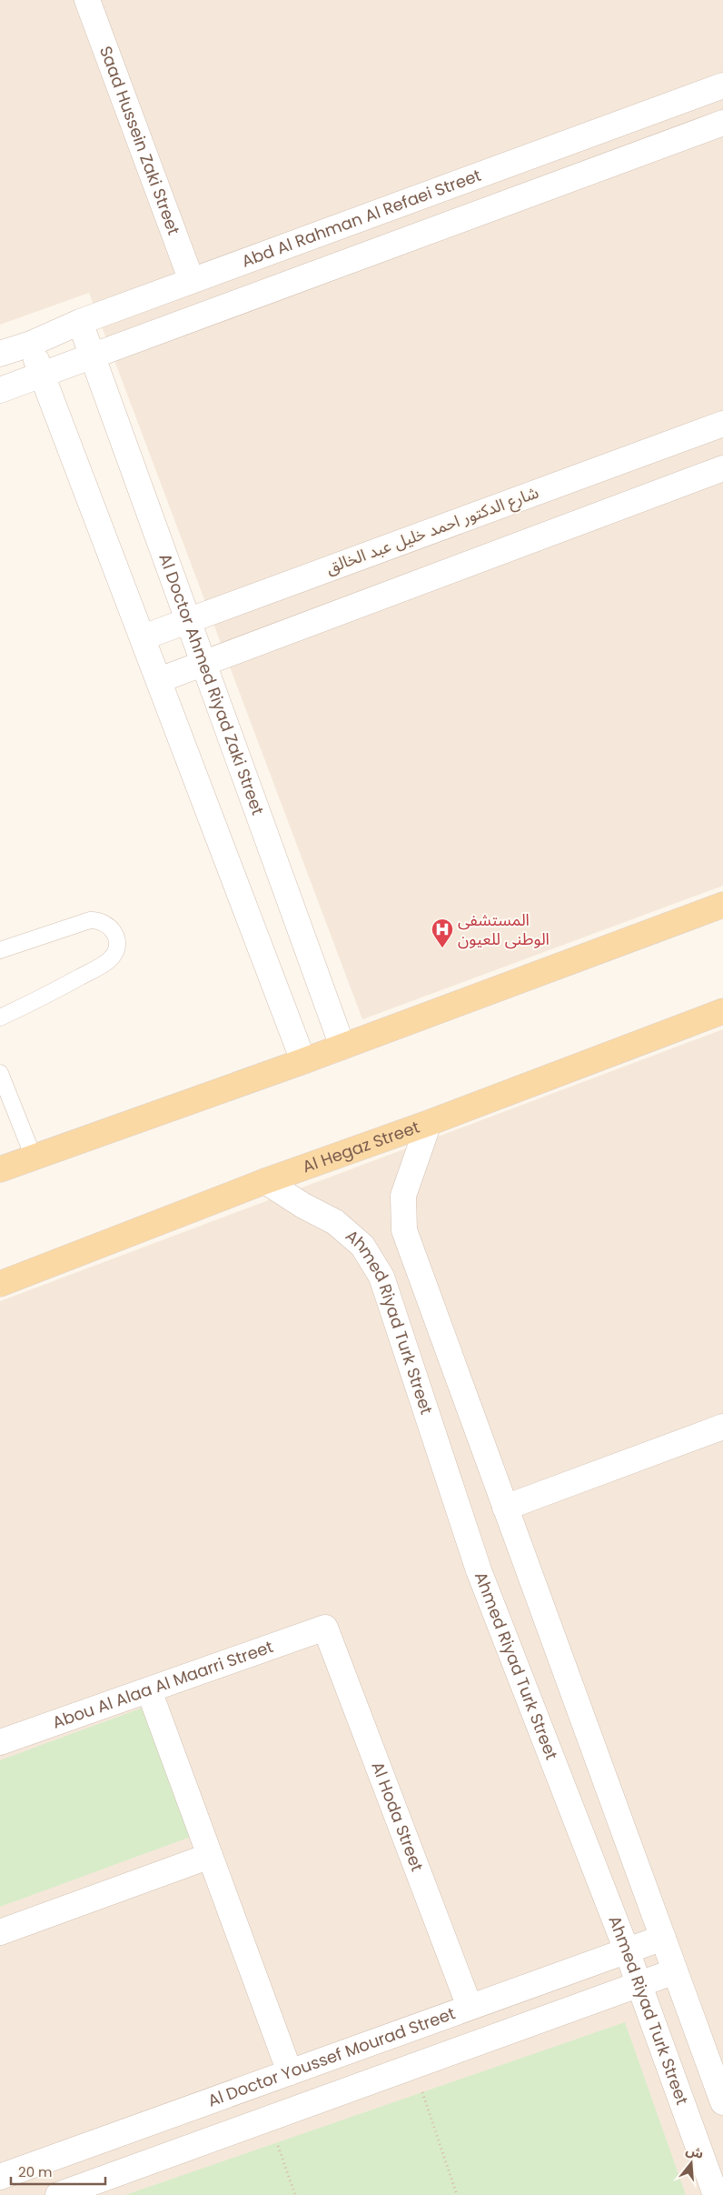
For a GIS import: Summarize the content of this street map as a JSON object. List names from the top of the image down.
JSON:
{
  "streets": {
    "main road": ["Al Hegaz Street"],
    "street": [
      "Saad Hussein Zaki Street",
      "Abd Al Rahman Al Refaei Street",
      "شارع الدكتور احمد خليل عبد الخالق",
      "Al Doctor Ahmed Riyad Zaki Street",
      "Ahmed Riyad Turk Street",
      "Abou Al Alaa Al Maarri Street",
      "Al Hoda Street",
      "Al Doctor Youssef Mourad Street"
    ]
  },
  "crossings": [
    ["Saad Hussein Zaki Street", "Abd Al Rahman Al Refaei Street"],
    ["Abd Al Rahman Al Refaei Street", "Al Doctor Ahmed Riyad Zaki Street"],
    ["شارع الدكتور احمد خليل عبد الخالق", "Al Doctor Ahmed Riyad Zaki Street"],
    ["Al Hegaz Street", "Ahmed Riyad Turk Street"],
    ["Ahmed Riyad Turk Street", "Al Doctor Youssef Mourad Street"],
    ["Abou Al Alaa Al Maarri Street", "Al Hoda Street"],
    ["Al Hoda Street", "Al Doctor Youssef Mourad Street"]
  ],
  "places": {
    "hospital": ["المستشفى الوطنى للعيون"]
  },
  "scale_bar": "20 m",
  "north": "top"
}
